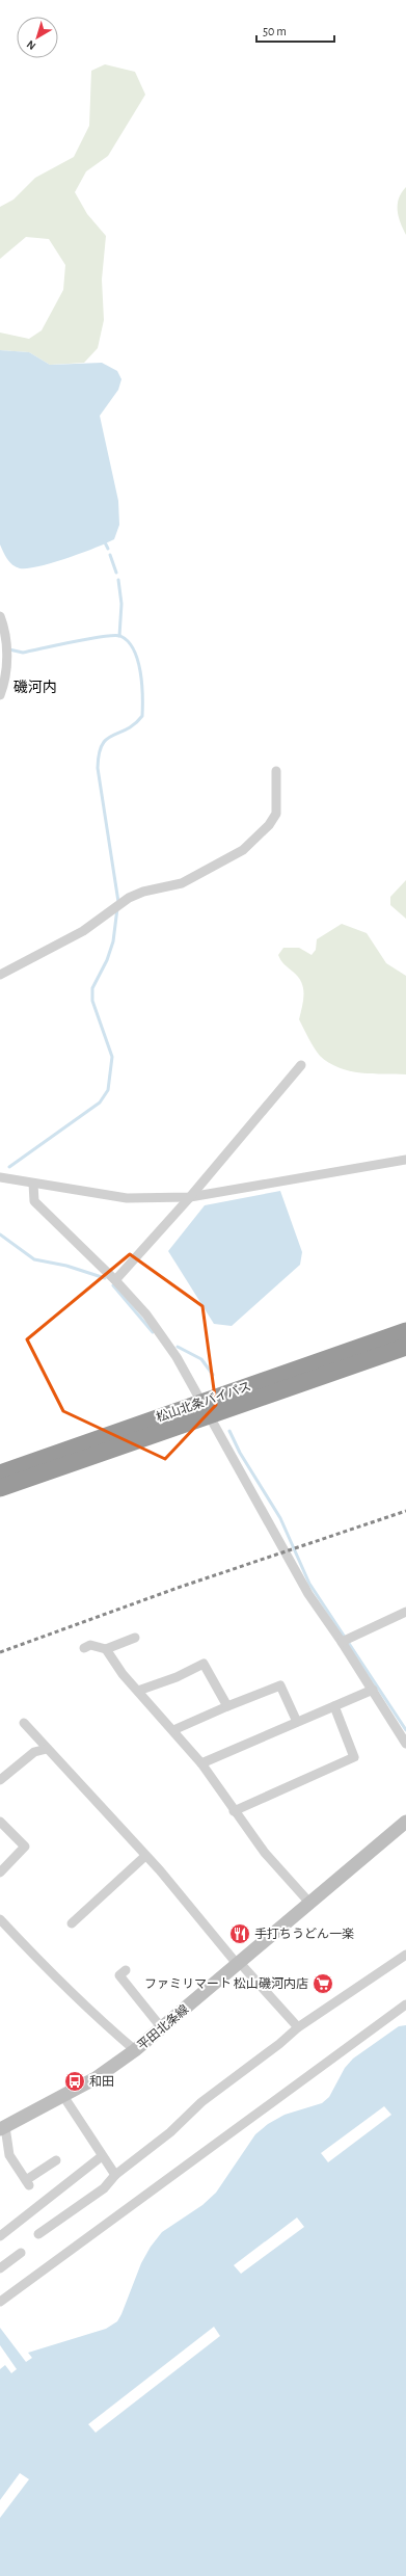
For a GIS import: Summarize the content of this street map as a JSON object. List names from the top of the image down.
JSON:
{
  "streets": {
    "highway": ["松山北条バイパス"],
    "main road": ["平田北条線"]
  },
  "districts": ["磯河内"],
  "places": {
    "restaurant": ["手打ちうどん一楽"],
    "supermarket": ["ファミリマート 松山磯河内店"],
    "bus stop": ["和田"]
  },
  "scale_bar": "50 m",
  "north": "bottom left"
}
